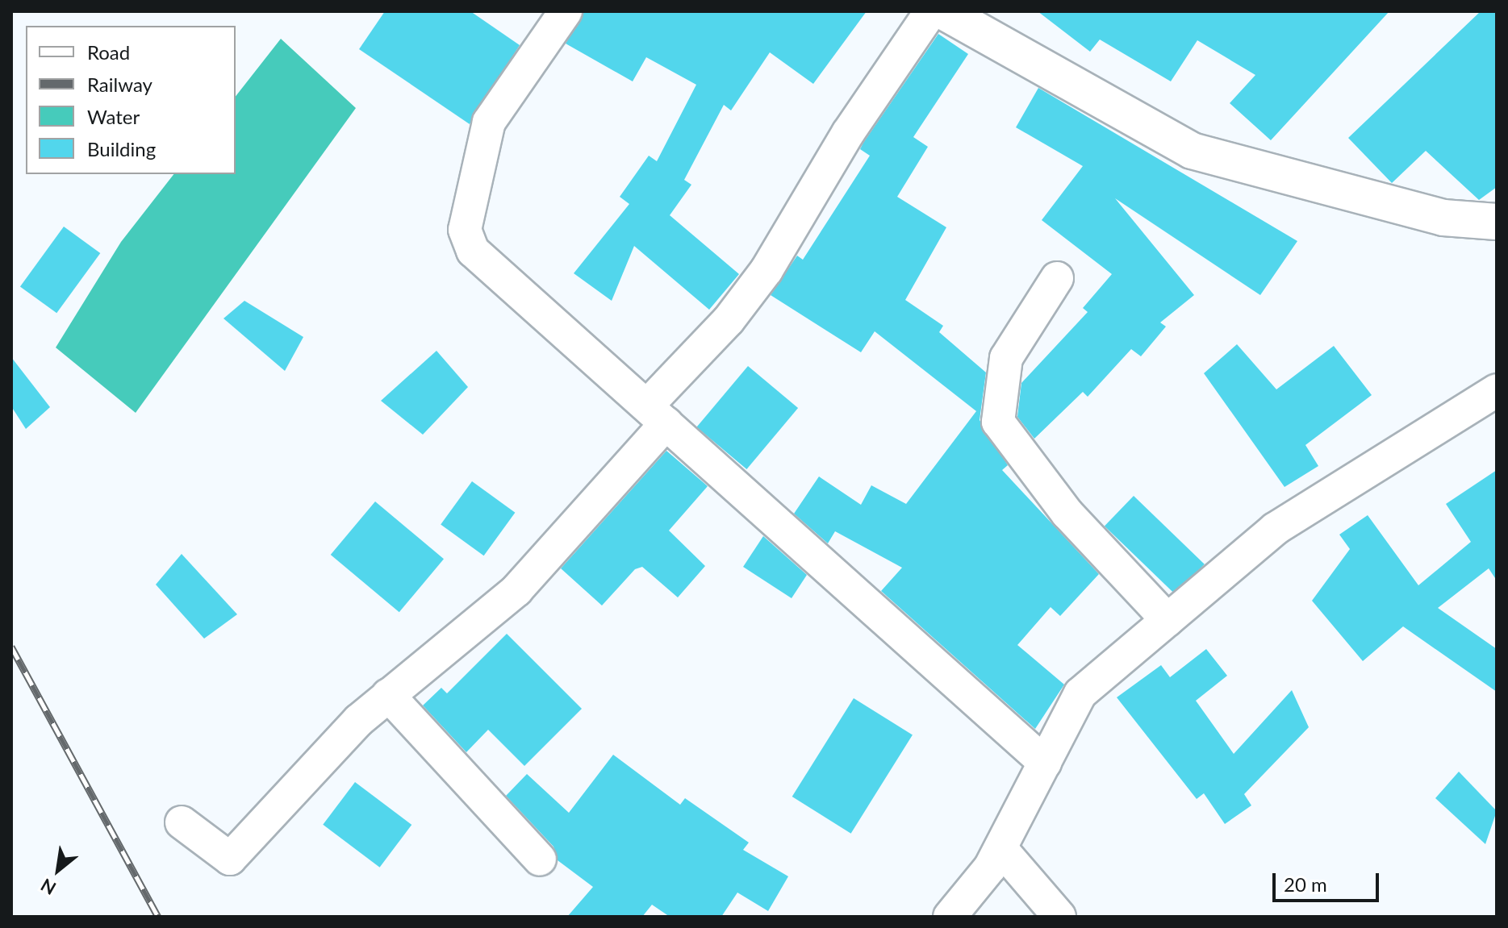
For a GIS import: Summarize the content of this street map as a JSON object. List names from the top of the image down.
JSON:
{
  "legend": [
    "Road",
    "Railway",
    "Water",
    "Building"
  ],
  "scale_bar": "20 m",
  "north": "bottom left"
}
